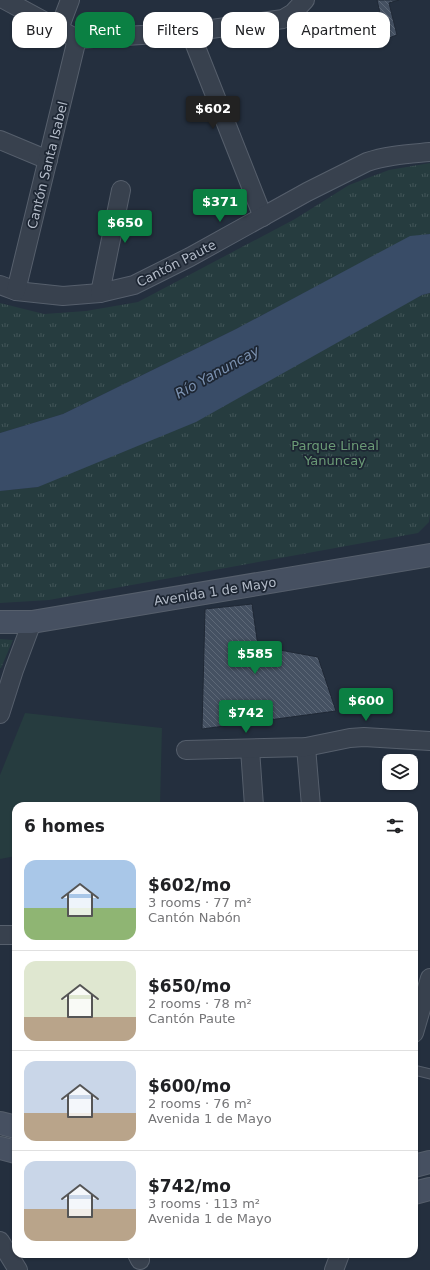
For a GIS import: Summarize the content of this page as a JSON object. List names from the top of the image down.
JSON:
{
  "streets": {
    "main road": ["Avenida 1 de Mayo"],
    "street": ["Cantón Santa Isabel", "Cantón Paute"]
  },
  "crossings": [
    ["Cantón Santa Isabel", "Cantón Paute"]
  ],
  "water": ["Río Yanuncay"],
  "parks": ["Parque Lineal Yanuncay"],
  "page": {
    "chip": [
      "Buy",
      "Rent",
      "Filters",
      "New",
      "Apartment"
    ],
    "price": [
      "$602",
      "$371",
      "$650",
      "$585",
      "$600",
      "$742"
    ],
    "heading": "6 homes",
    "list": [
      {
        "name": "$602/mo",
        "note": "3 rooms · 77 m² · Cantón Nabón"
      },
      {
        "name": "$650/mo",
        "note": "2 rooms · 78 m² · Cantón Paute"
      },
      {
        "name": "$600/mo",
        "note": "2 rooms · 76 m² · Avenida 1 de Mayo"
      },
      {
        "name": "$742/mo",
        "note": "3 rooms · 113 m² · Avenida 1 de Mayo"
      }
    ]
  }
}
